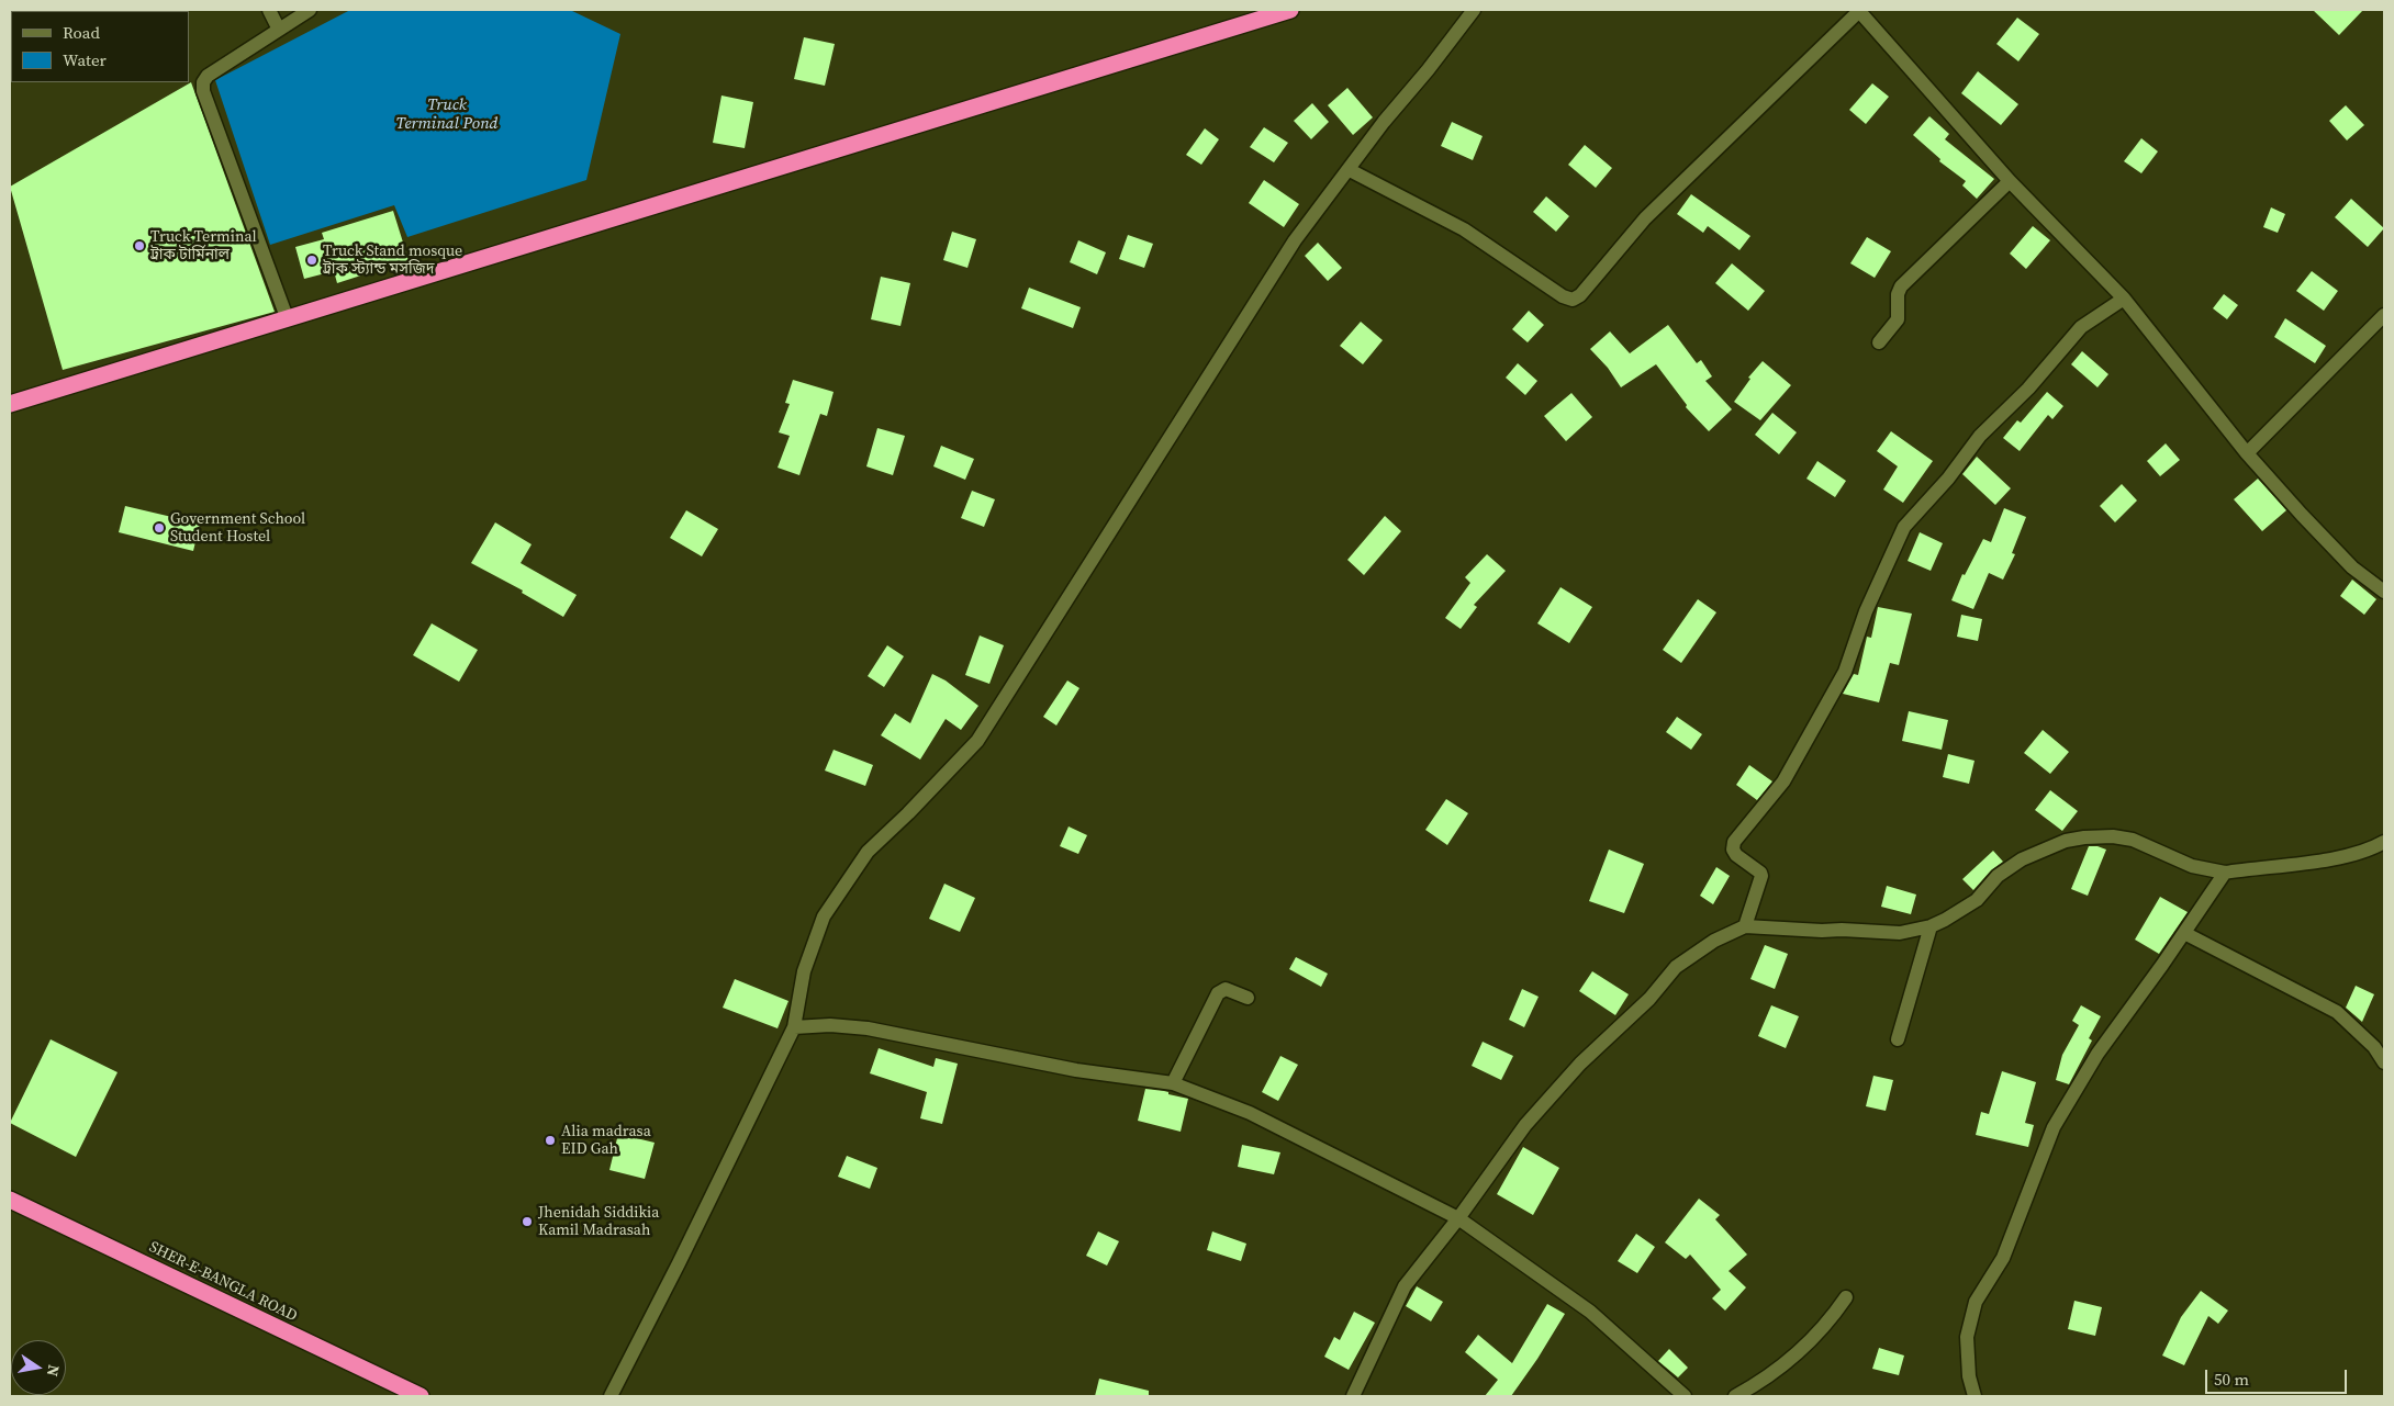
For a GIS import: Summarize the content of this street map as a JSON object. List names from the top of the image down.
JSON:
{
  "streets": {
    "highway": ["SHER-E-BANGLA ROAD"]
  },
  "water": ["Truck Terminal Pond"],
  "places": [
    "Truck Terminal ট্রাক টার্মিনাল",
    "Truck Stand mosque ট্রাক স্ট্যান্ড মসজিদ",
    "Government School Student Hostel",
    "Alia madrasa EID Gah",
    "Jhenidah Siddikia Kamil Madrasah"
  ],
  "legend": ["Road", "Water"],
  "scale_bar": "50 m",
  "north": "right"
}
